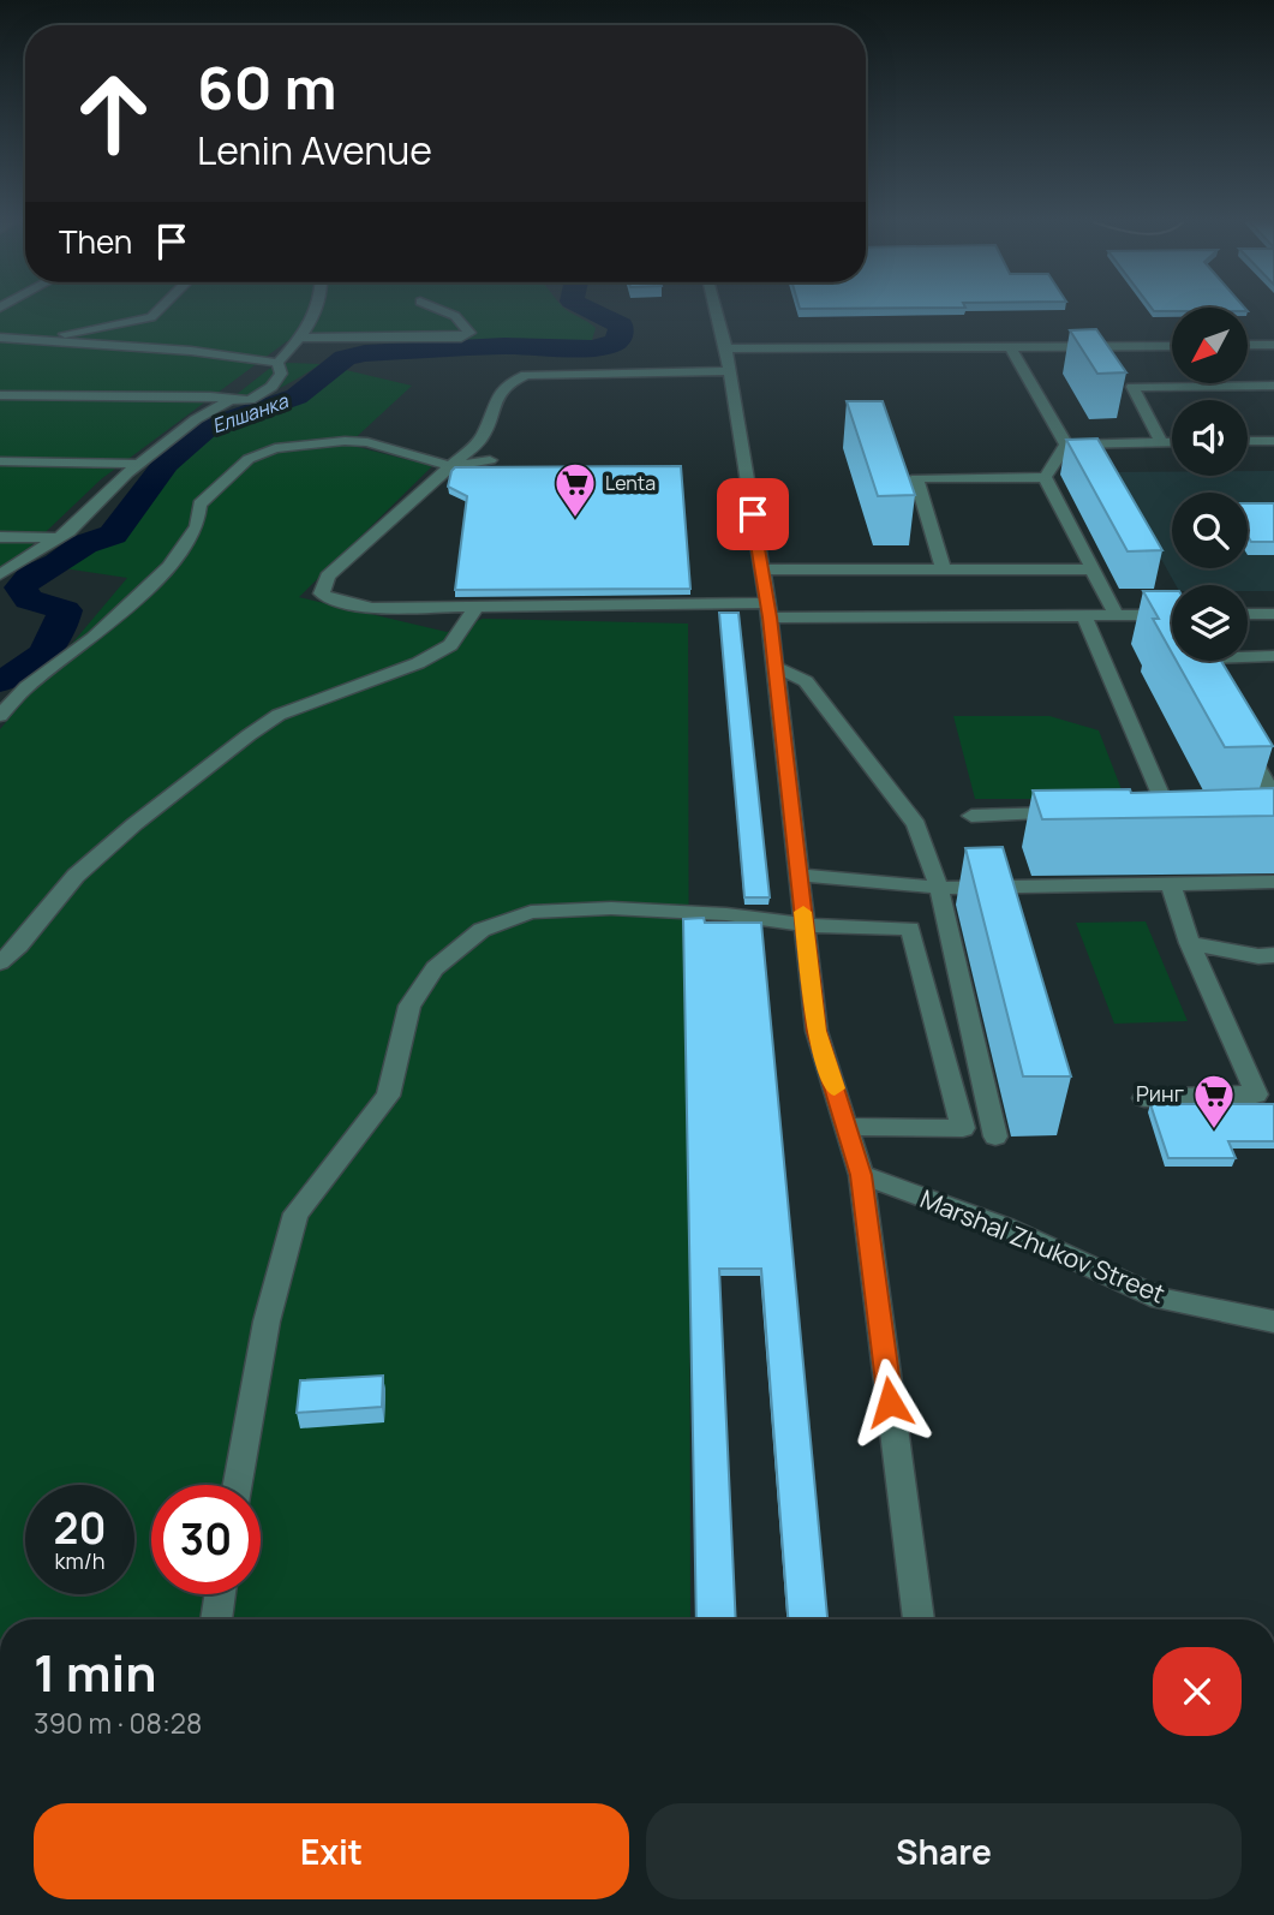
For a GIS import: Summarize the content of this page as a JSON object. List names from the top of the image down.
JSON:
{
  "streets": {
    "street": ["Marshal Zhukov Street"]
  },
  "water": ["Елшанка"],
  "places": {
    "supermarket": ["Lenta", "Ринг"]
  },
  "north": "bottom left",
  "page": {
    "turn": ["60 m", "Lenin Avenue"],
    "then": "Then",
    "speed": "20 km/h",
    "limit": "30",
    "heading": ["1 min", "390 m · 08:28"],
    "buttons": ["Exit", "Share"]
  }
}
